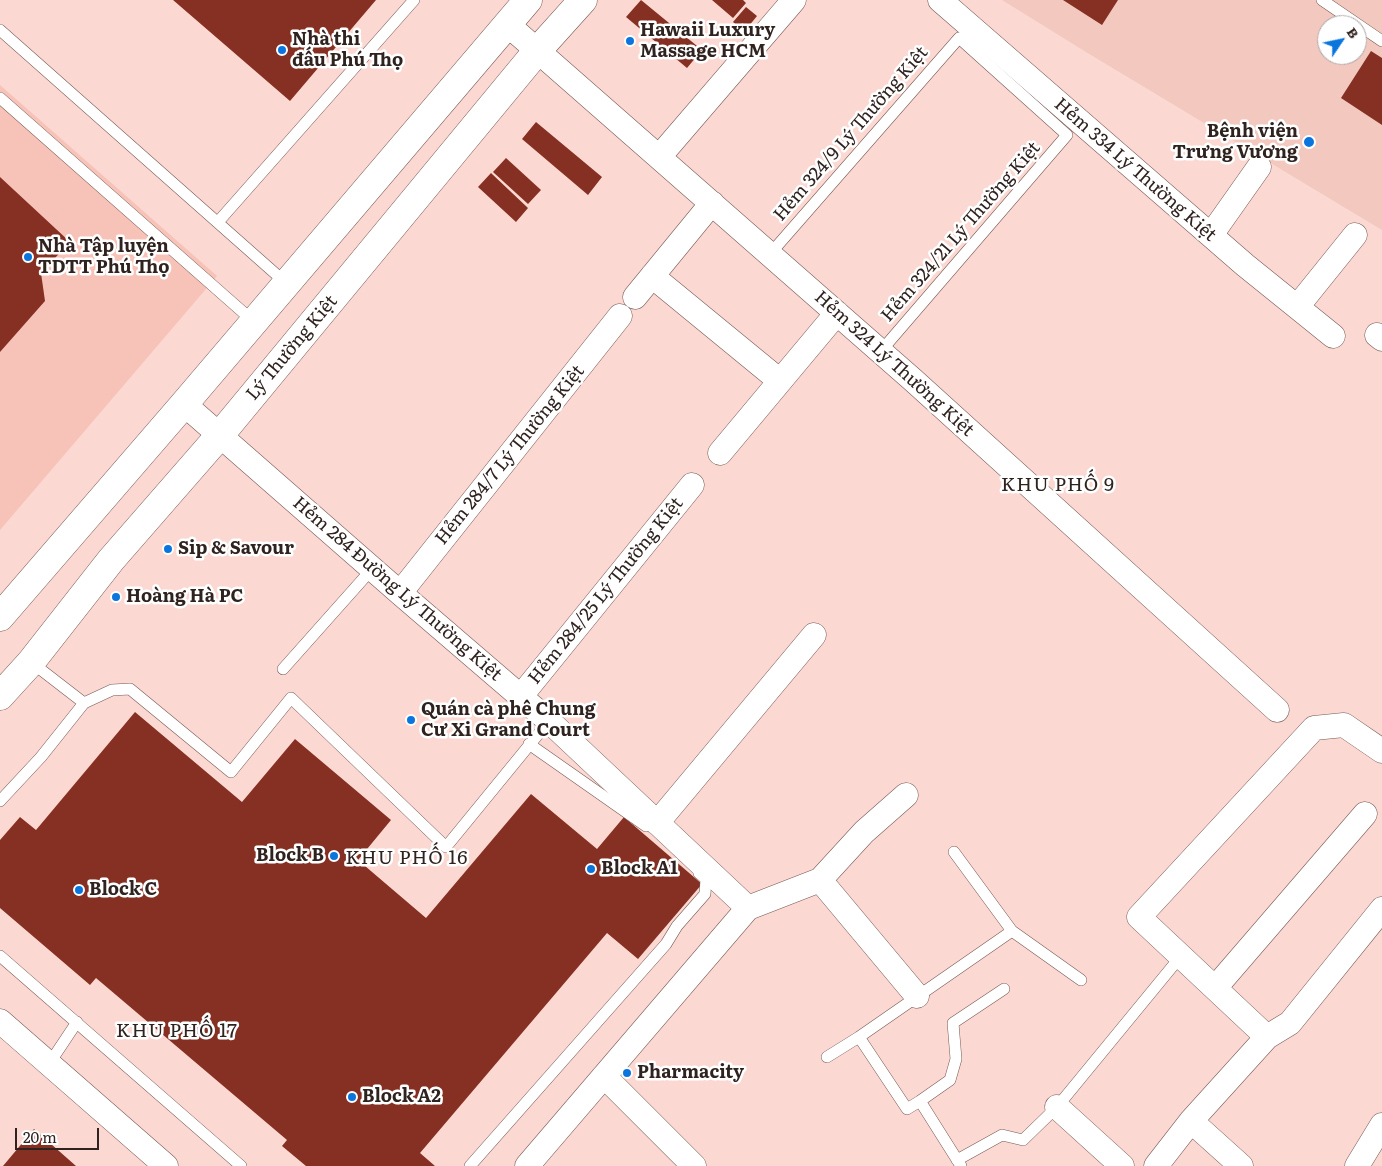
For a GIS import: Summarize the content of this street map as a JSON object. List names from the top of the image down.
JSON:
{
  "streets": {
    "main road": ["Lý Thường Kiệt"],
    "street": [
      "Hẻm 334 Lý Thường Kiệt",
      "Hẻm 324 Lý Thường Kiệt",
      "Hẻm 284/7 Lý Thường Kiệt",
      "Hẻm 284 Đường Lý Thường Kiệt",
      "Hẻm 284/25 Lý Thường Kiệt"
    ],
    "lane": ["Hẻm 324/9 Lý Thường Kiệt", "Hẻm 324/21 Lý Thường Kiệt"]
  },
  "crossings": [
    ["Hẻm 324/9 Lý Thường Kiệt", "Hẻm 324/21 Lý Thường Kiệt"],
    ["Hẻm 324/9 Lý Thường Kiệt", "Hẻm 324 Lý Thường Kiệt"],
    ["Hẻm 324/21 Lý Thường Kiệt", "Hẻm 324 Lý Thường Kiệt"],
    ["Lý Thường Kiệt", "Hẻm 324 Lý Thường Kiệt"],
    ["Lý Thường Kiệt", "Hẻm 284 Đường Lý Thường Kiệt"],
    ["Hẻm 284/7 Lý Thường Kiệt", "Hẻm 284 Đường Lý Thường Kiệt"],
    ["Hẻm 284 Đường Lý Thường Kiệt", "Hẻm 284/25 Lý Thường Kiệt"]
  ],
  "districts": ["KHU PHỐ 9", "KHU PHỐ 16", "KHU PHỐ 17"],
  "places": [
    "Hawaii Luxury Massage HCM",
    "Nhà thi đấu Phú Thọ",
    "Bệnh viện Trưng Vương",
    "Nhà Tập luyện TDTT Phú Thọ",
    "Sip & Savour",
    "Hoàng Hà PC",
    "Quán cà phê Chung Cư Xi Grand Court",
    "Block B",
    "Block A1",
    "Block C",
    "Pharmacity",
    "Block A2"
  ],
  "scale_bar": "20 m",
  "north": "top right"
}
